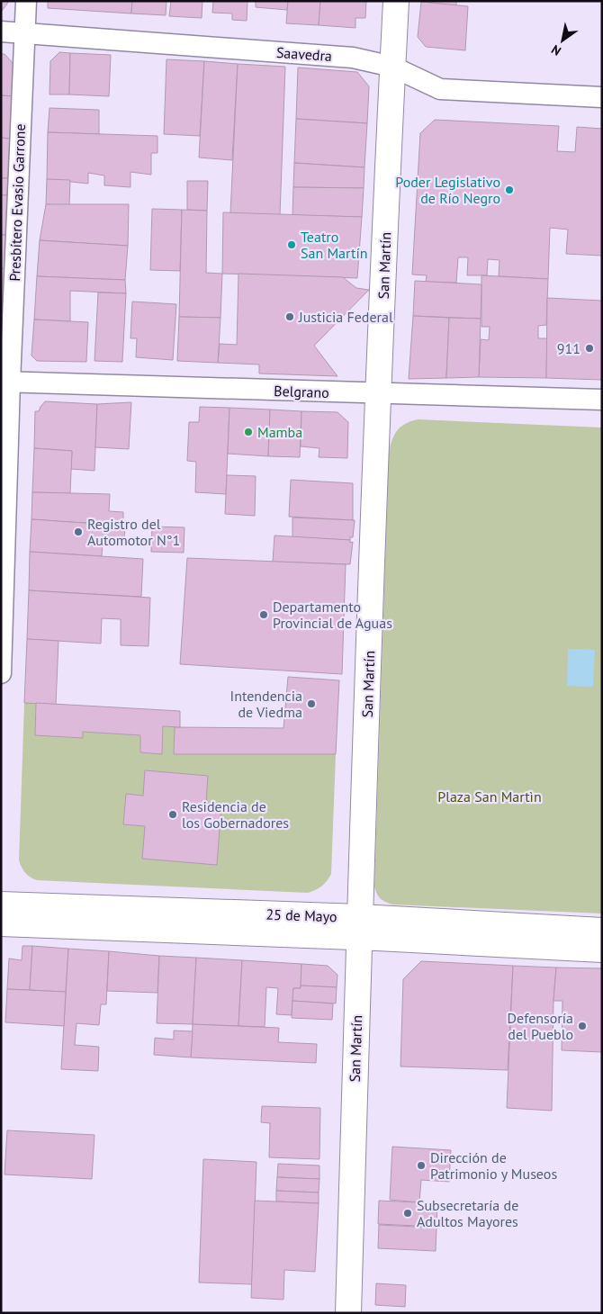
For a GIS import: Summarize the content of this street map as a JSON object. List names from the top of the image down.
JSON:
{
  "streets": {
    "main road": ["San Martín", "25 de Mayo"],
    "street": ["Saavedra", "Presbítero Evasio Garrone", "Belgrano"]
  },
  "crossings": [
    ["Saavedra", "Presbítero Evasio Garrone"],
    ["Saavedra", "San Martín"],
    ["Presbítero Evasio Garrone", "Belgrano"],
    ["San Martín", "Belgrano"],
    ["San Martín", "25 de Mayo"]
  ],
  "parks": ["Plaza San Martìn"],
  "places": [
    "Poder Legislativo de Río Negro",
    "Teatro San Martín",
    "Justicia Federal",
    "911",
    "Mamba",
    "Registro del Automotor N°1",
    "Departamento Provincial de Aguas",
    "Intendencia de Viedma",
    "Residencia de los Gobernadores",
    "Defensoría del Pueblo",
    "Dirección de Patrimonio y Museos",
    "Subsecretaría de Adultos Mayores"
  ],
  "north": "bottom left"
}
